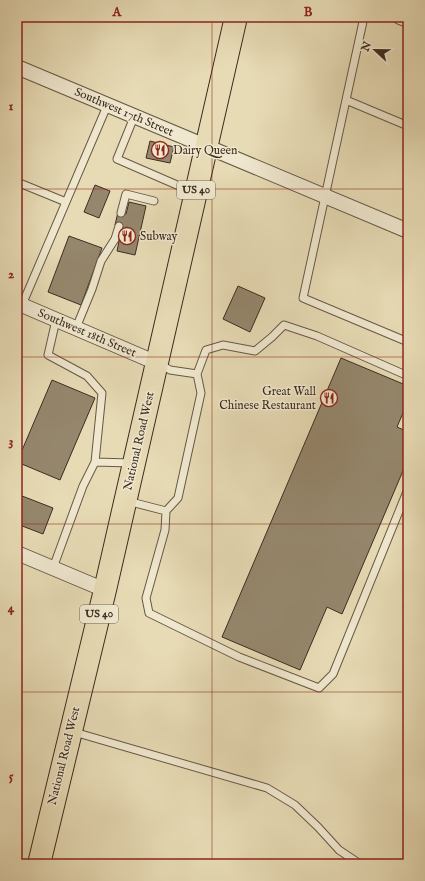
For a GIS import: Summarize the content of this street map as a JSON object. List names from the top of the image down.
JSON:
{
  "streets": {
    "main road": ["US 40", "National Road West"],
    "street": ["Southwest 17th Street", "Southwest 18th Street"]
  },
  "crossings": [
    ["Southwest 17th Street", "National Road West"],
    ["Southwest 18th Street", "National Road West"]
  ],
  "places": {
    "restaurant": ["Dairy Queen", "Subway", "Great Wall Chinese Restaurant"]
  },
  "north": "left",
  "grid": {
    "columns": ["A", "B"],
    "rows": [
      "1",
      "2",
      "3",
      "4",
      "5"
    ]
  }
}
